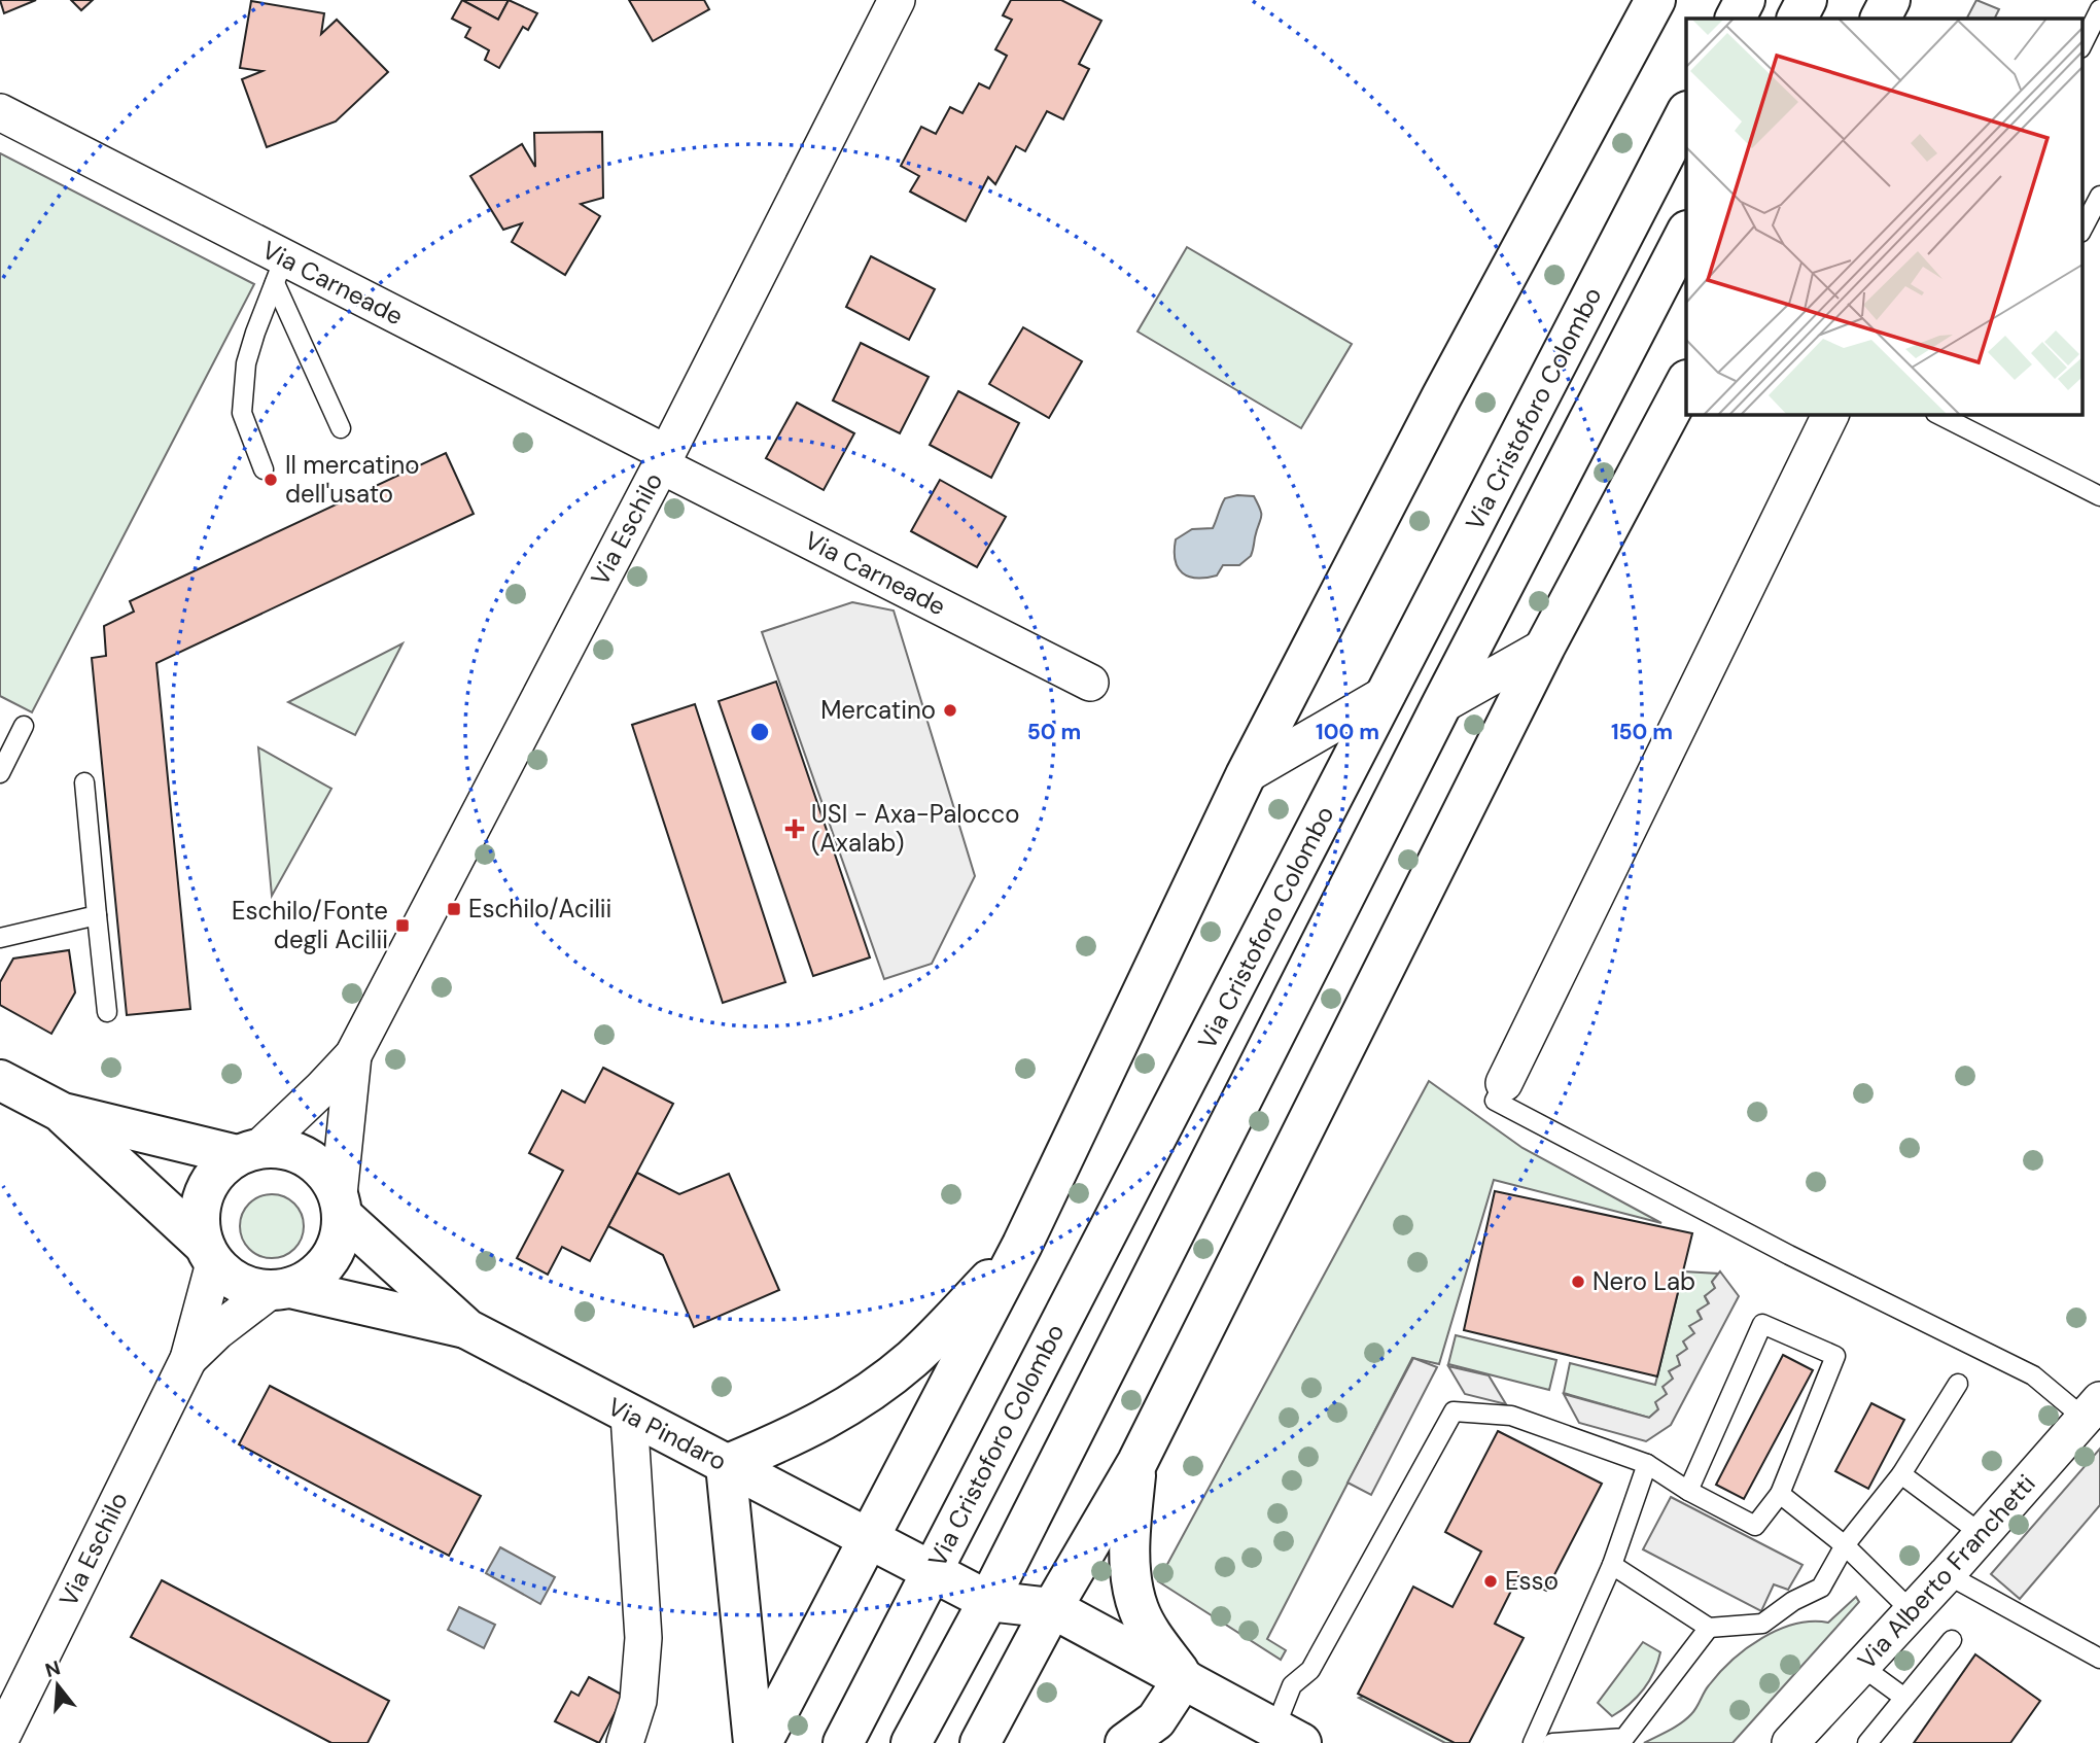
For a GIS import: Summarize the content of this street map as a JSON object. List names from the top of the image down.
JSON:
{
  "streets": {
    "street": [
      "Via Carneade",
      "Via Cristoforo Colombo",
      "Via Eschilo",
      "Via Pindaro",
      "Via Alberto Franchetti"
    ]
  },
  "crossings": [
    ["Via Carneade", "Via Eschilo"],
    ["Via Cristoforo Colombo", "Via Pindaro"]
  ],
  "places": {
    "other": [
      "Il mercatino dell'usato",
      "Mercatino",
      "Nero Lab",
      "Esso"
    ],
    "health": ["USI - Axa-Palocco (Axalab)"],
    "transit": ["Eschilo/Acilii", "Eschilo/Fonte degli Acilii"]
  },
  "north": "top",
  "rings": ["50 m", "100 m", "150 m"]
}
